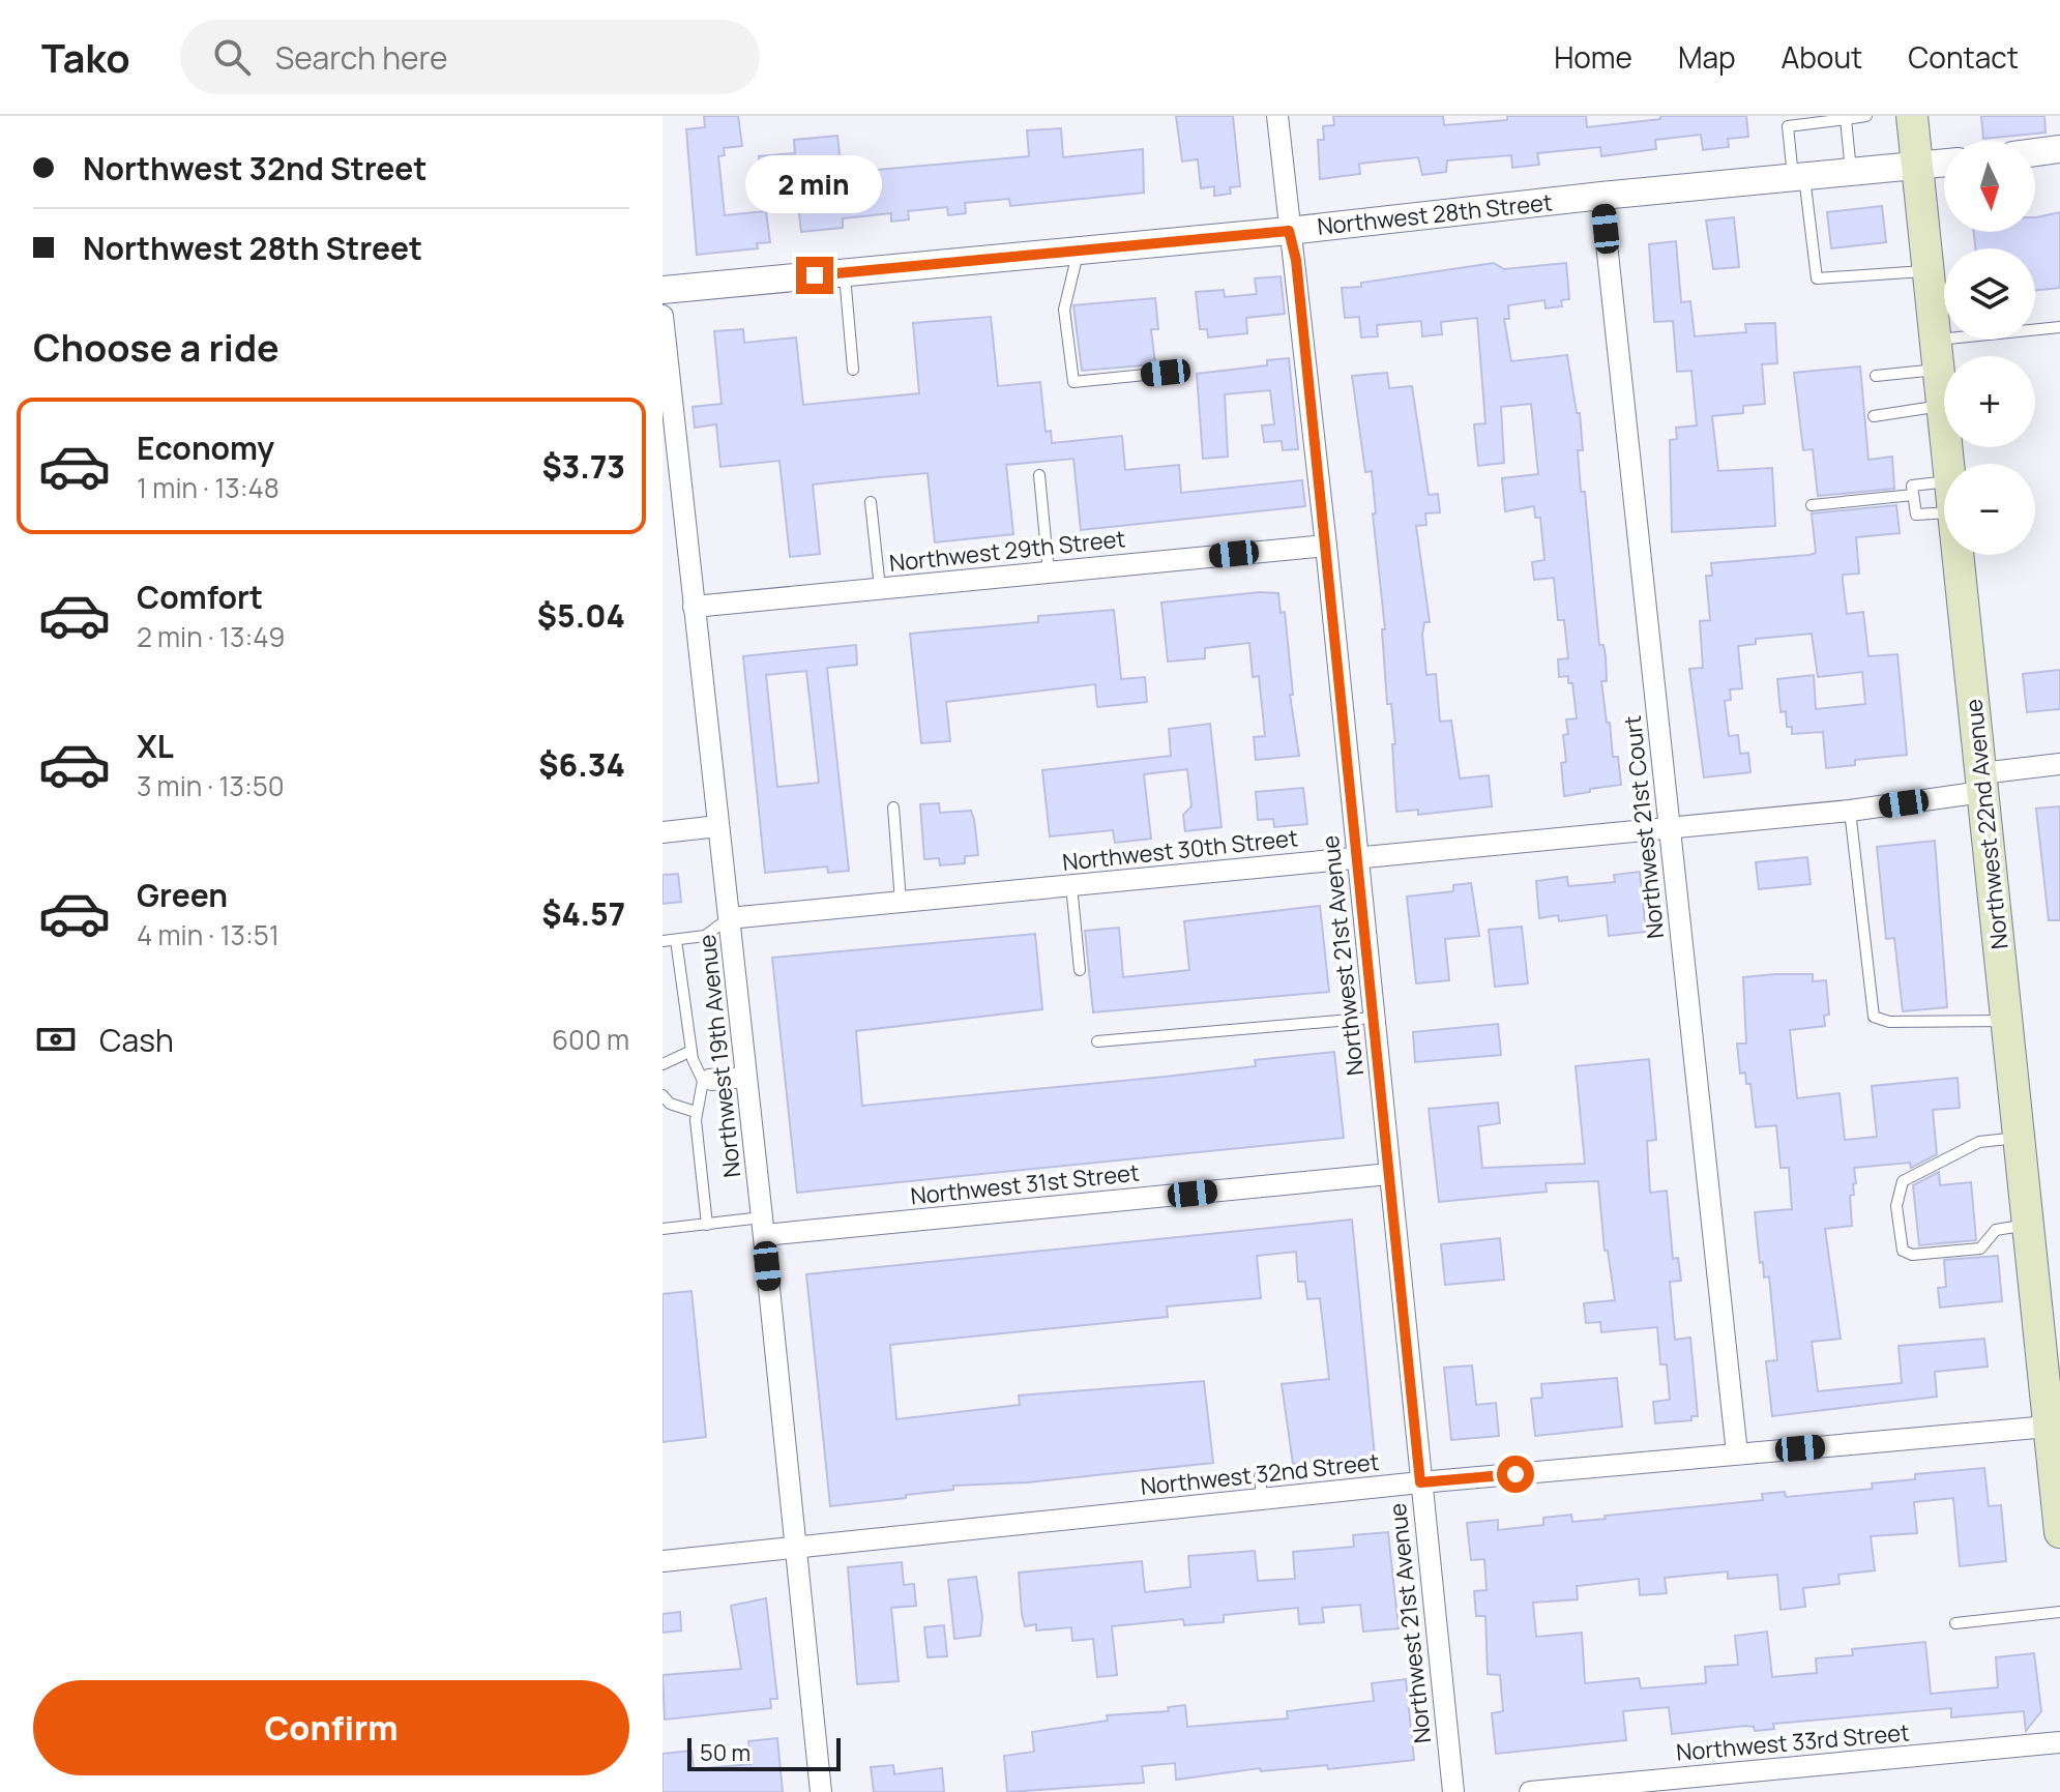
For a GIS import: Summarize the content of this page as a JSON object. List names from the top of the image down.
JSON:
{
  "streets": {
    "main road": ["Northwest 22nd Avenue"],
    "street": [
      "Northwest 28th Street",
      "Northwest 29th Street",
      "Northwest 21st Court",
      "Northwest 30th Street",
      "Northwest 21st Avenue",
      "Northwest 19th Avenue",
      "Northwest 31st Street",
      "Northwest 32nd Street",
      "Northwest 33rd Street"
    ]
  },
  "crossings": [
    ["Northwest 28th Street", "Northwest 22nd Avenue"],
    ["Northwest 28th Street", "Northwest 21st Court"],
    ["Northwest 28th Street", "Northwest 21st Avenue"],
    ["Northwest 29th Street", "Northwest 21st Avenue"],
    ["Northwest 29th Street", "Northwest 19th Avenue"],
    ["Northwest 22nd Avenue", "Northwest 30th Street"],
    ["Northwest 22nd Avenue", "Northwest 32nd Street"],
    ["Northwest 21st Court", "Northwest 30th Street"],
    ["Northwest 21st Court", "Northwest 32nd Street"],
    ["Northwest 30th Street", "Northwest 21st Avenue"],
    ["Northwest 30th Street", "Northwest 19th Avenue"],
    ["Northwest 21st Avenue", "Northwest 31st Street"],
    ["Northwest 21st Avenue", "Northwest 32nd Street"],
    ["Northwest 19th Avenue", "Northwest 31st Street"],
    ["Northwest 19th Avenue", "Northwest 32nd Street"]
  ],
  "scale_bar": "50 m",
  "north": "bottom",
  "page": {
    "header": "Tako",
    "search": "Search here",
    "nav": [
      "Home",
      "Map",
      "About",
      "Contact"
    ],
    "banner": ["Northwest 32nd Street", "Northwest 28th Street"],
    "map_buttons": ["+", "−"],
    "bubble": "2 min",
    "heading": "Choose a ride",
    "list": [
      {
        "name": "Economy",
        "note": "1 min · 13:48",
        "value": "$3.73"
      },
      {
        "name": "Comfort",
        "note": "2 min · 13:49",
        "value": "$5.04"
      },
      {
        "name": "XL",
        "note": "3 min · 13:50",
        "value": "$6.34"
      },
      {
        "name": "Green",
        "note": "4 min · 13:51",
        "value": "$4.57"
      }
    ],
    "pay": ["Cash", "600 m"],
    "buttons": "Confirm",
    "scale": "50 m"
  }
}
